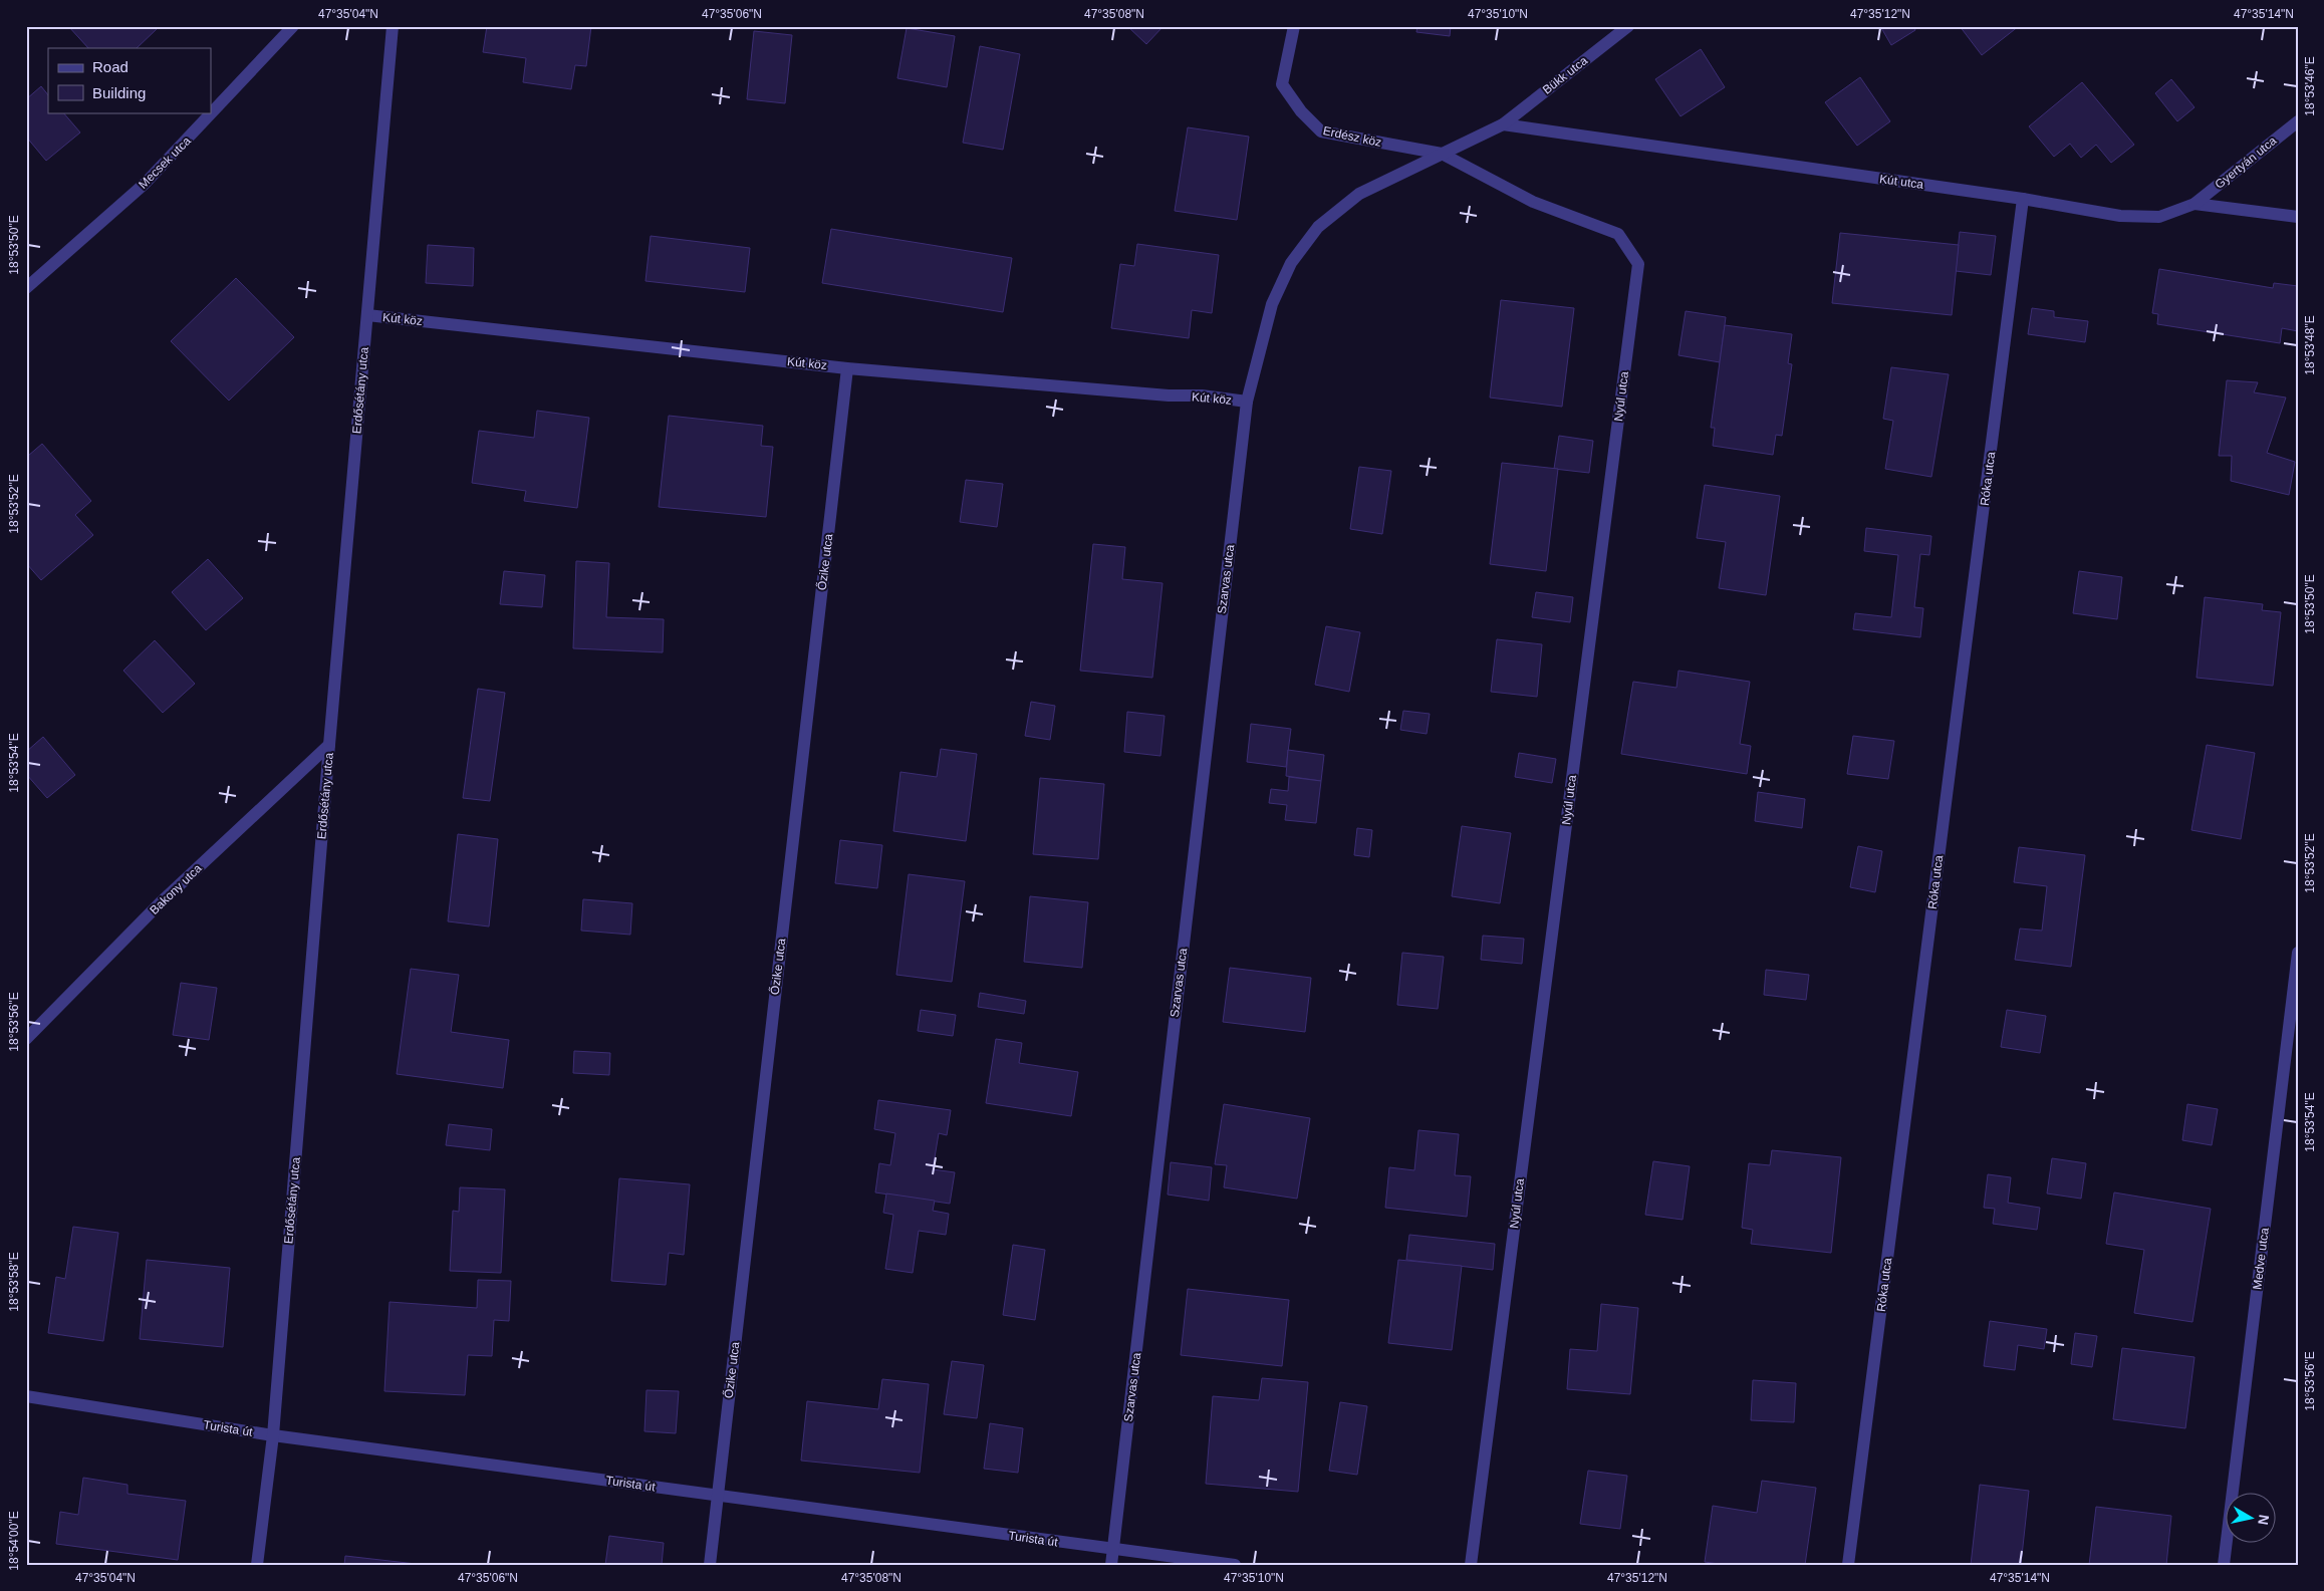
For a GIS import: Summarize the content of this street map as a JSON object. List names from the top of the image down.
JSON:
{
  "streets": {
    "street": [
      "Bükk utca",
      "Erdész köz",
      "Mecsek utca",
      "Gyertyán utca",
      "Kút utca",
      "Kút köz",
      "Erdősétány utca",
      "Nyúl utca",
      "Róka utca",
      "Őzike utca",
      "Szarvas utca",
      "Bakony utca",
      "Medve utca",
      "Turista út"
    ]
  },
  "crossings": [
    ["Bükk utca", "Erdész köz"],
    ["Bükk utca", "Kút utca"],
    ["Bükk utca", "Nyúl utca"],
    ["Bükk utca", "Szarvas utca"],
    ["Erdész köz", "Nyúl utca"],
    ["Erdész köz", "Szarvas utca"],
    ["Gyertyán utca", "Kút utca"],
    ["Kút utca", "Róka utca"],
    ["Kút köz", "Erdősétány utca"],
    ["Kút köz", "Őzike utca"],
    ["Kút köz", "Szarvas utca"],
    ["Erdősétány utca", "Bakony utca"],
    ["Erdősétány utca", "Turista út"],
    ["Nyúl utca", "Szarvas utca"],
    ["Őzike utca", "Turista út"],
    ["Szarvas utca", "Turista út"]
  ],
  "legend": ["Road", "Building"],
  "north": "right",
  "coordinates": [
    "47°35'04\"N",
    "47°35'06\"N",
    "47°35'08\"N",
    "47°35'10\"N",
    "47°35'12\"N",
    "47°35'14\"N",
    "18°53'46\"E",
    "18°53'50\"E",
    "18°53'48\"E",
    "18°53'52\"E",
    "18°53'54\"E",
    "18°53'56\"E",
    "18°53'58\"E",
    "18°54'00\"E"
  ]
}
